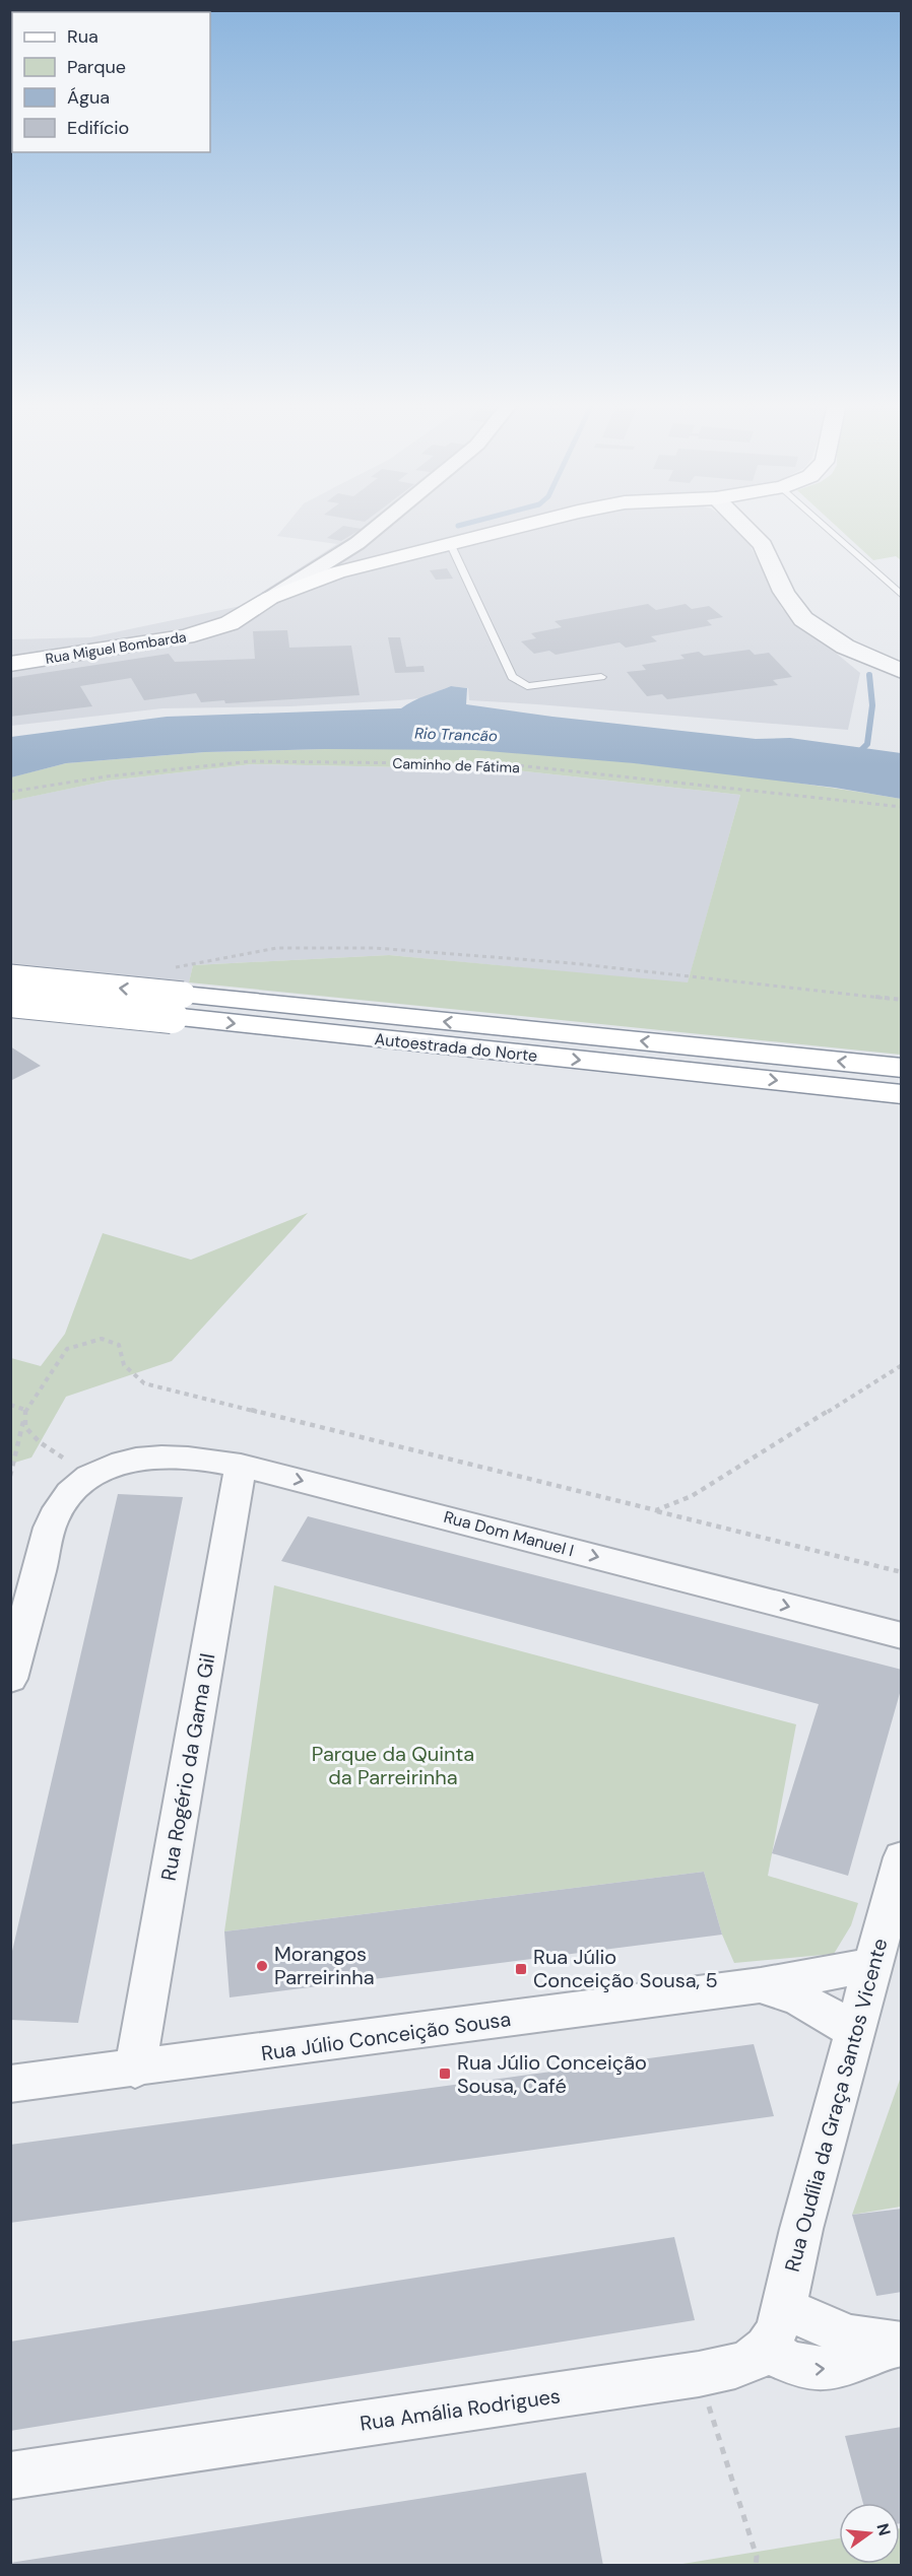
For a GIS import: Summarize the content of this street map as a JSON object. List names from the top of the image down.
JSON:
{
  "streets": {
    "main road": ["Rua Miguel Bombarda", "Autoestrada do Norte"],
    "street": [
      "Rua Dom Manuel I",
      "Rua Rogério da Gama Gil",
      "Rua Júlio Conceição Sousa",
      "Rua Oudília da Graça Santos Vicente",
      "Rua Amália Rodrigues"
    ],
    "path": ["Caminho de Fátima"]
  },
  "crossings": [
    ["Rua Dom Manuel I", "Rua Rogério da Gama Gil"],
    ["Rua Rogério da Gama Gil", "Rua Júlio Conceição Sousa"],
    ["Rua Júlio Conceição Sousa", "Rua Oudília da Graça Santos Vicente"],
    ["Rua Oudília da Graça Santos Vicente", "Rua Amália Rodrigues"]
  ],
  "one_way": ["Rua Dom Manuel I"],
  "water": ["Rio Trancão"],
  "parks": ["Parque da Quinta da Parreirinha"],
  "places": {
    "other": ["Morangos Parreirinha"],
    "transit": ["Rua Júlio Conceição Sousa, 5", "Rua Júlio Conceição Sousa, Café"]
  },
  "legend": [
    "Rua",
    "Parque",
    "Água",
    "Edifício"
  ],
  "north": "right"
}
